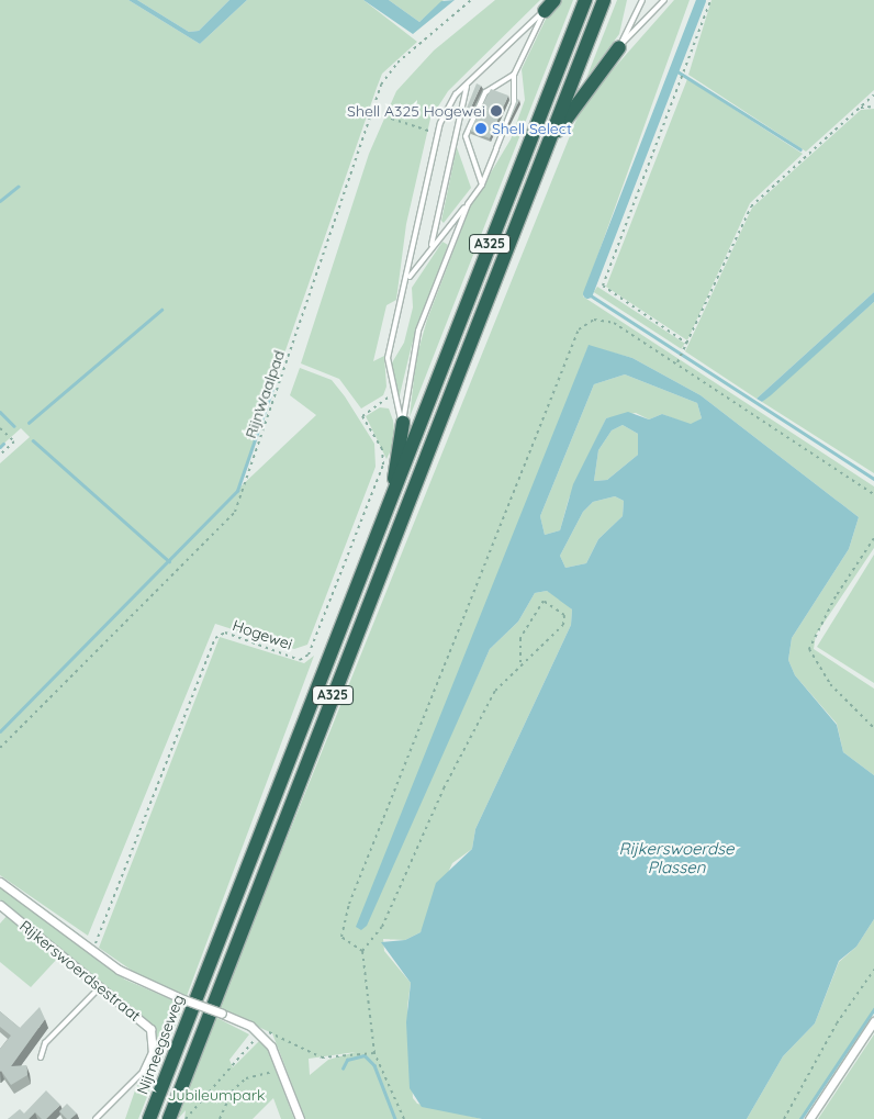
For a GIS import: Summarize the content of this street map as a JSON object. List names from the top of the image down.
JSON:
{
  "streets": {
    "highway": ["A325", "Nijmeegseweg"],
    "street": ["Rijkerswoerdsestraat"],
    "path": ["RijnWaalpad", "Hogewei"]
  },
  "crossings": [
    ["A325", "Nijmeegseweg"],
    ["Hogewei", "Rijkerswoerdsestraat"]
  ],
  "water": ["Rijkerswoerdse Plassen"],
  "parks": ["Jubileumpark"],
  "places": ["Shell A325 Hogewei", "Shell Select"]
}
